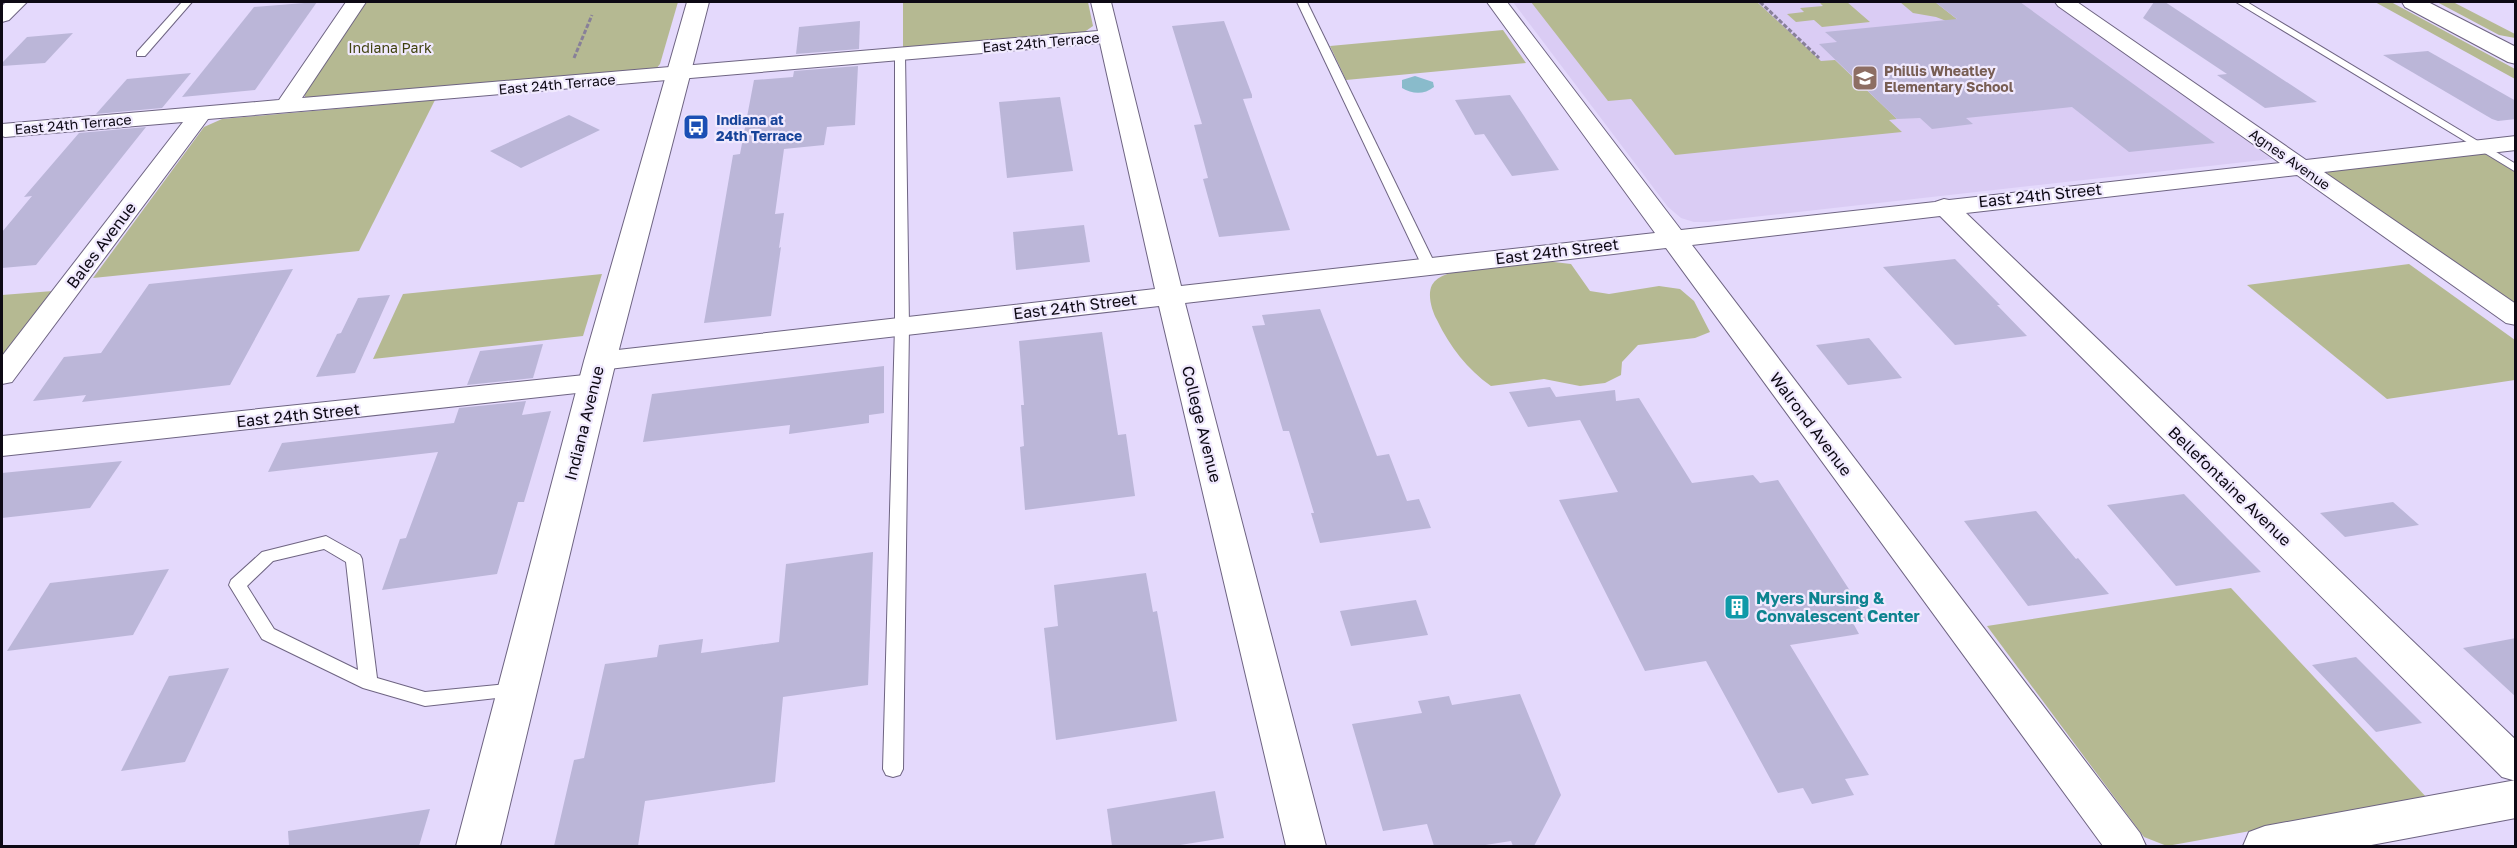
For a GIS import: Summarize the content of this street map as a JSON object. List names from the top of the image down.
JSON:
{
  "streets": {
    "street": [
      "East 24th Terrace",
      "Agnes Avenue",
      "East 24th Street",
      "Bales Avenue",
      "Indiana Avenue",
      "College Avenue",
      "Walrond Avenue",
      "Bellefontaine Avenue"
    ]
  },
  "crossings": [
    ["East 24th Terrace", "Bales Avenue"],
    ["East 24th Terrace", "Indiana Avenue"],
    ["East 24th Terrace", "College Avenue"],
    ["Agnes Avenue", "East 24th Street"],
    ["East 24th Street", "Indiana Avenue"],
    ["East 24th Street", "College Avenue"],
    ["East 24th Street", "Walrond Avenue"],
    ["East 24th Street", "Bellefontaine Avenue"]
  ],
  "parks": ["Indiana Park"],
  "places": {
    "school or university": ["Phillis Wheatley Elementary School"],
    "bus stop": ["Indiana at 24th Terrace"],
    "building": ["Myers Nursing & Convalescent Center"]
  }
}
